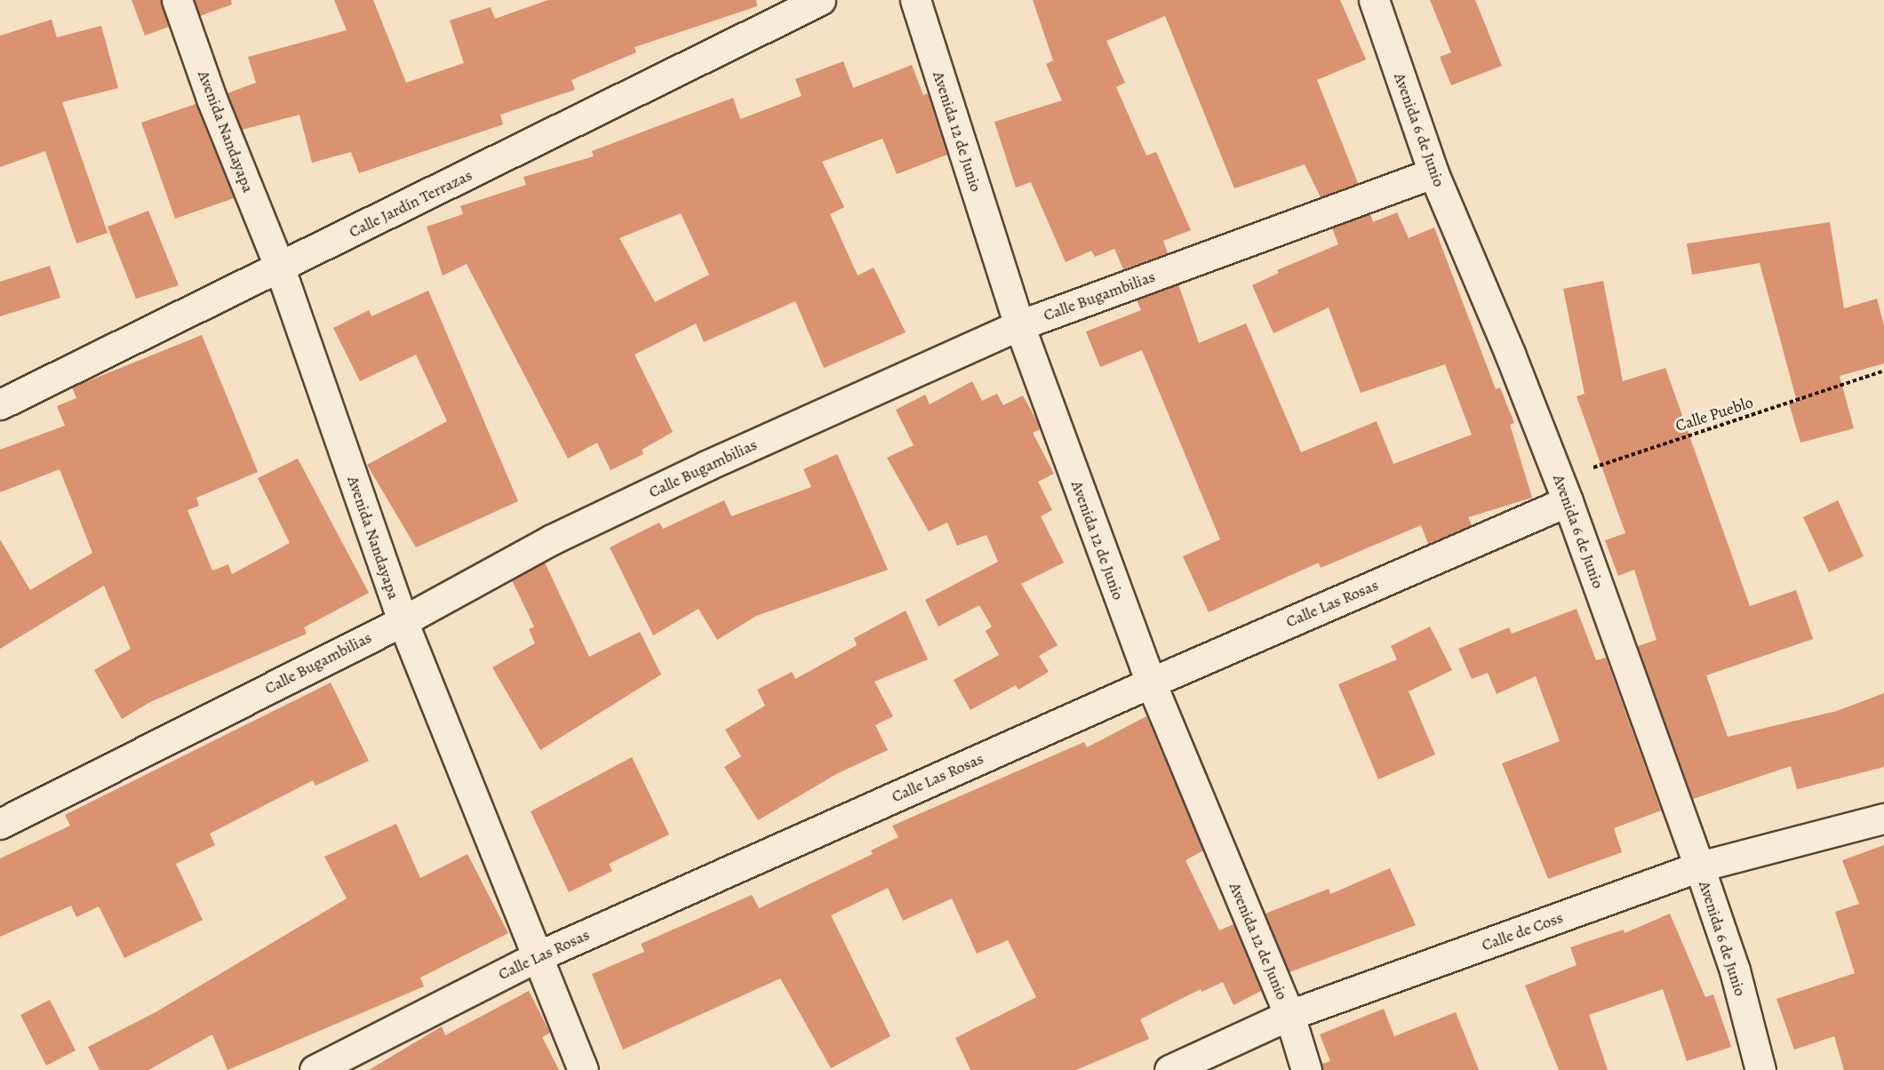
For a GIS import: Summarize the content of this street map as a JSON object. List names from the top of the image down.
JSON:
{
  "streets": {
    "street": [
      "Avenida 6 de Junio",
      "Avenida Nandayapa",
      "Avenida 12 de Junio",
      "Calle Jardín Terrazas",
      "Calle Bugambilias",
      "Calle Las Rosas",
      "Calle de Coss"
    ],
    "path": ["Calle Pueblo"]
  },
  "crossings": [
    ["Avenida 6 de Junio", "Calle Bugambilias"],
    ["Avenida 6 de Junio", "Calle Pueblo"],
    ["Avenida 6 de Junio", "Calle Las Rosas"],
    ["Avenida 6 de Junio", "Calle de Coss"],
    ["Avenida Nandayapa", "Calle Jardín Terrazas"],
    ["Avenida Nandayapa", "Calle Bugambilias"],
    ["Avenida Nandayapa", "Calle Las Rosas"],
    ["Avenida 12 de Junio", "Calle Bugambilias"],
    ["Avenida 12 de Junio", "Calle Las Rosas"],
    ["Avenida 12 de Junio", "Calle de Coss"],
    ["Calle Pueblo", "Calle Las Rosas"]
  ]
}
